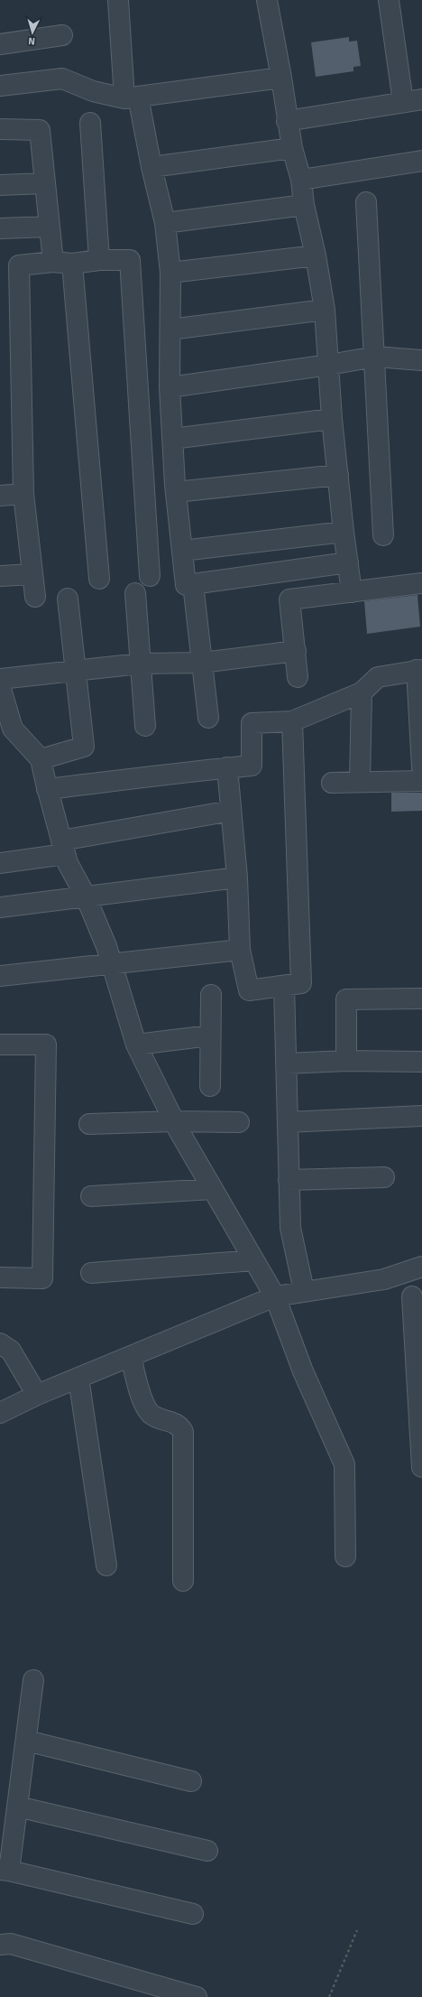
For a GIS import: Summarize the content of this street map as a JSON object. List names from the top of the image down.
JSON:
{
  "north": "bottom"
}
